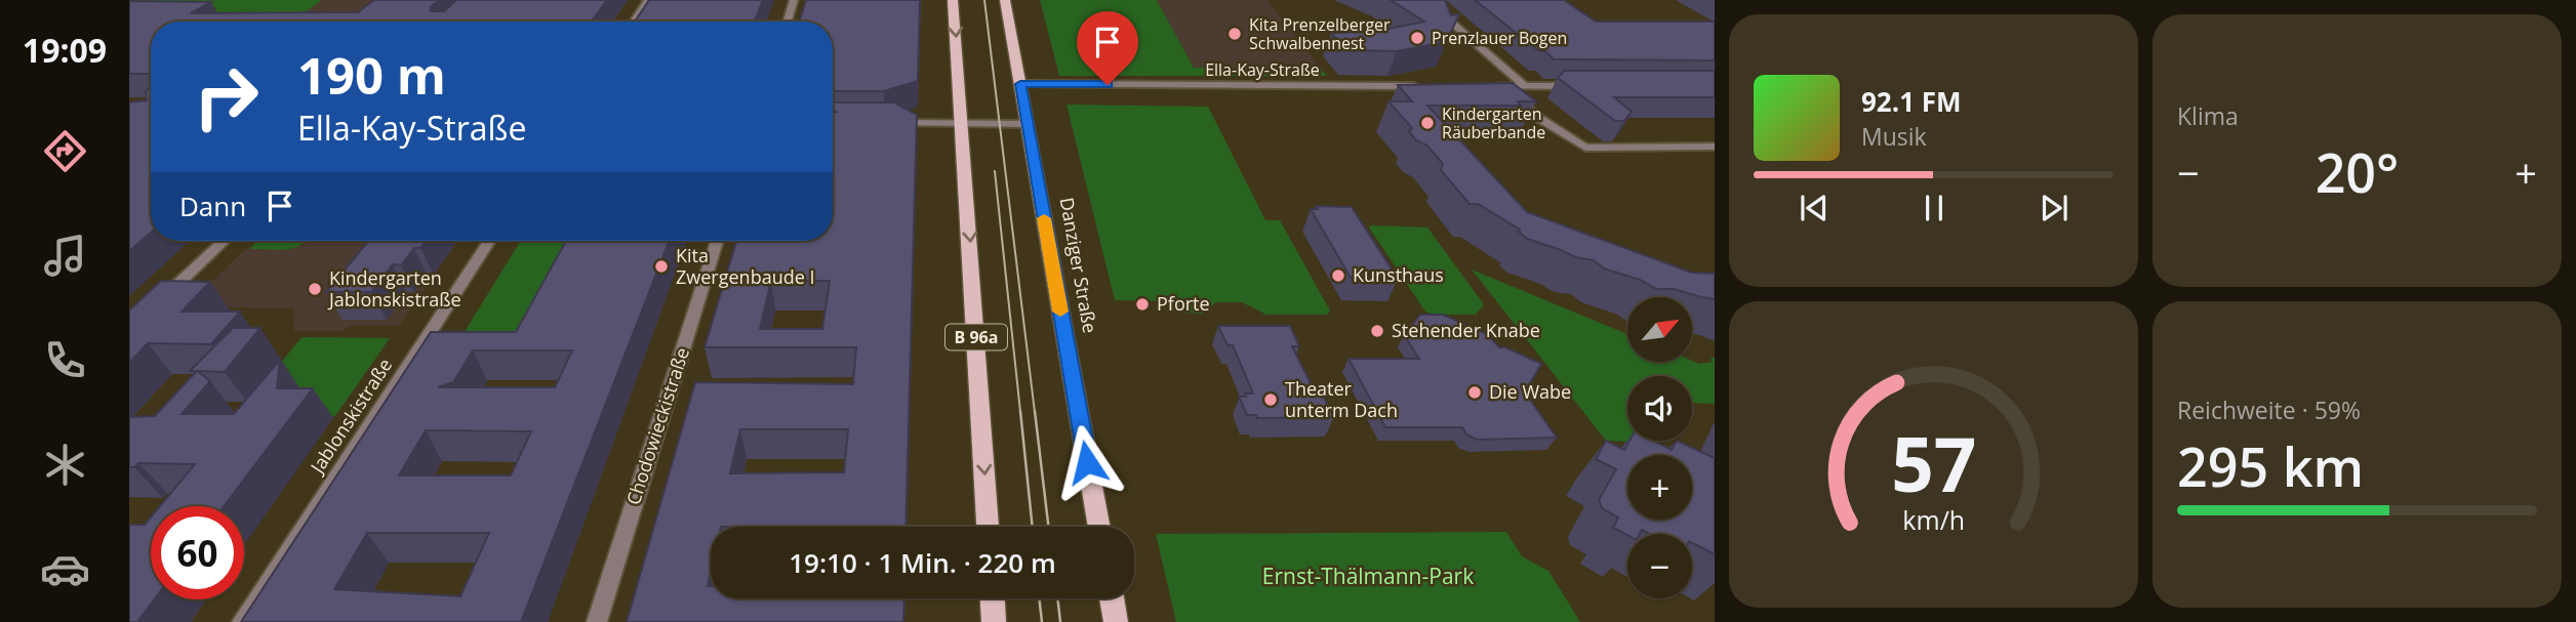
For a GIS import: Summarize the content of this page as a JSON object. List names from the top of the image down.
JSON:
{
  "streets": {
    "main road": ["Danziger Straße", "B 96a"],
    "street": ["Ella-Kay-Straße", "Jablonskistraße", "Chodowieckistraße"]
  },
  "crossings": [
    ["Ella-Kay-Straße", "Danziger Straße"]
  ],
  "parks": ["Ernst-Thälmann-Park"],
  "places": [
    "Kita Prenzelberger Schwalbennest",
    "Prenzlauer Bogen",
    "Kindergarten Räuberbande",
    "Kita Zwergenbaude I",
    "Kunsthaus",
    "Kindergarten Jablonskistraße",
    "Pforte",
    "Stehender Knabe",
    "Die Wabe",
    "Theater unterm Dach"
  ],
  "north": "top right",
  "page": {
    "tabs": "19:09",
    "tile": [
      "Klima",
      ["Reichweite · 59%", "295 km"]
    ],
    "turn": ["190 m", "Ella-Kay-Straße"],
    "song": ["92.1 FM", "Musik"],
    "heat": ["−", "20°", "+"],
    "then": "Dann",
    "map_buttons": ["+", "−"],
    "limit": "60",
    "trip": "19:10 · 1 Min. · 220 m",
    "gauge": ["57", "km/h"]
  }
}
